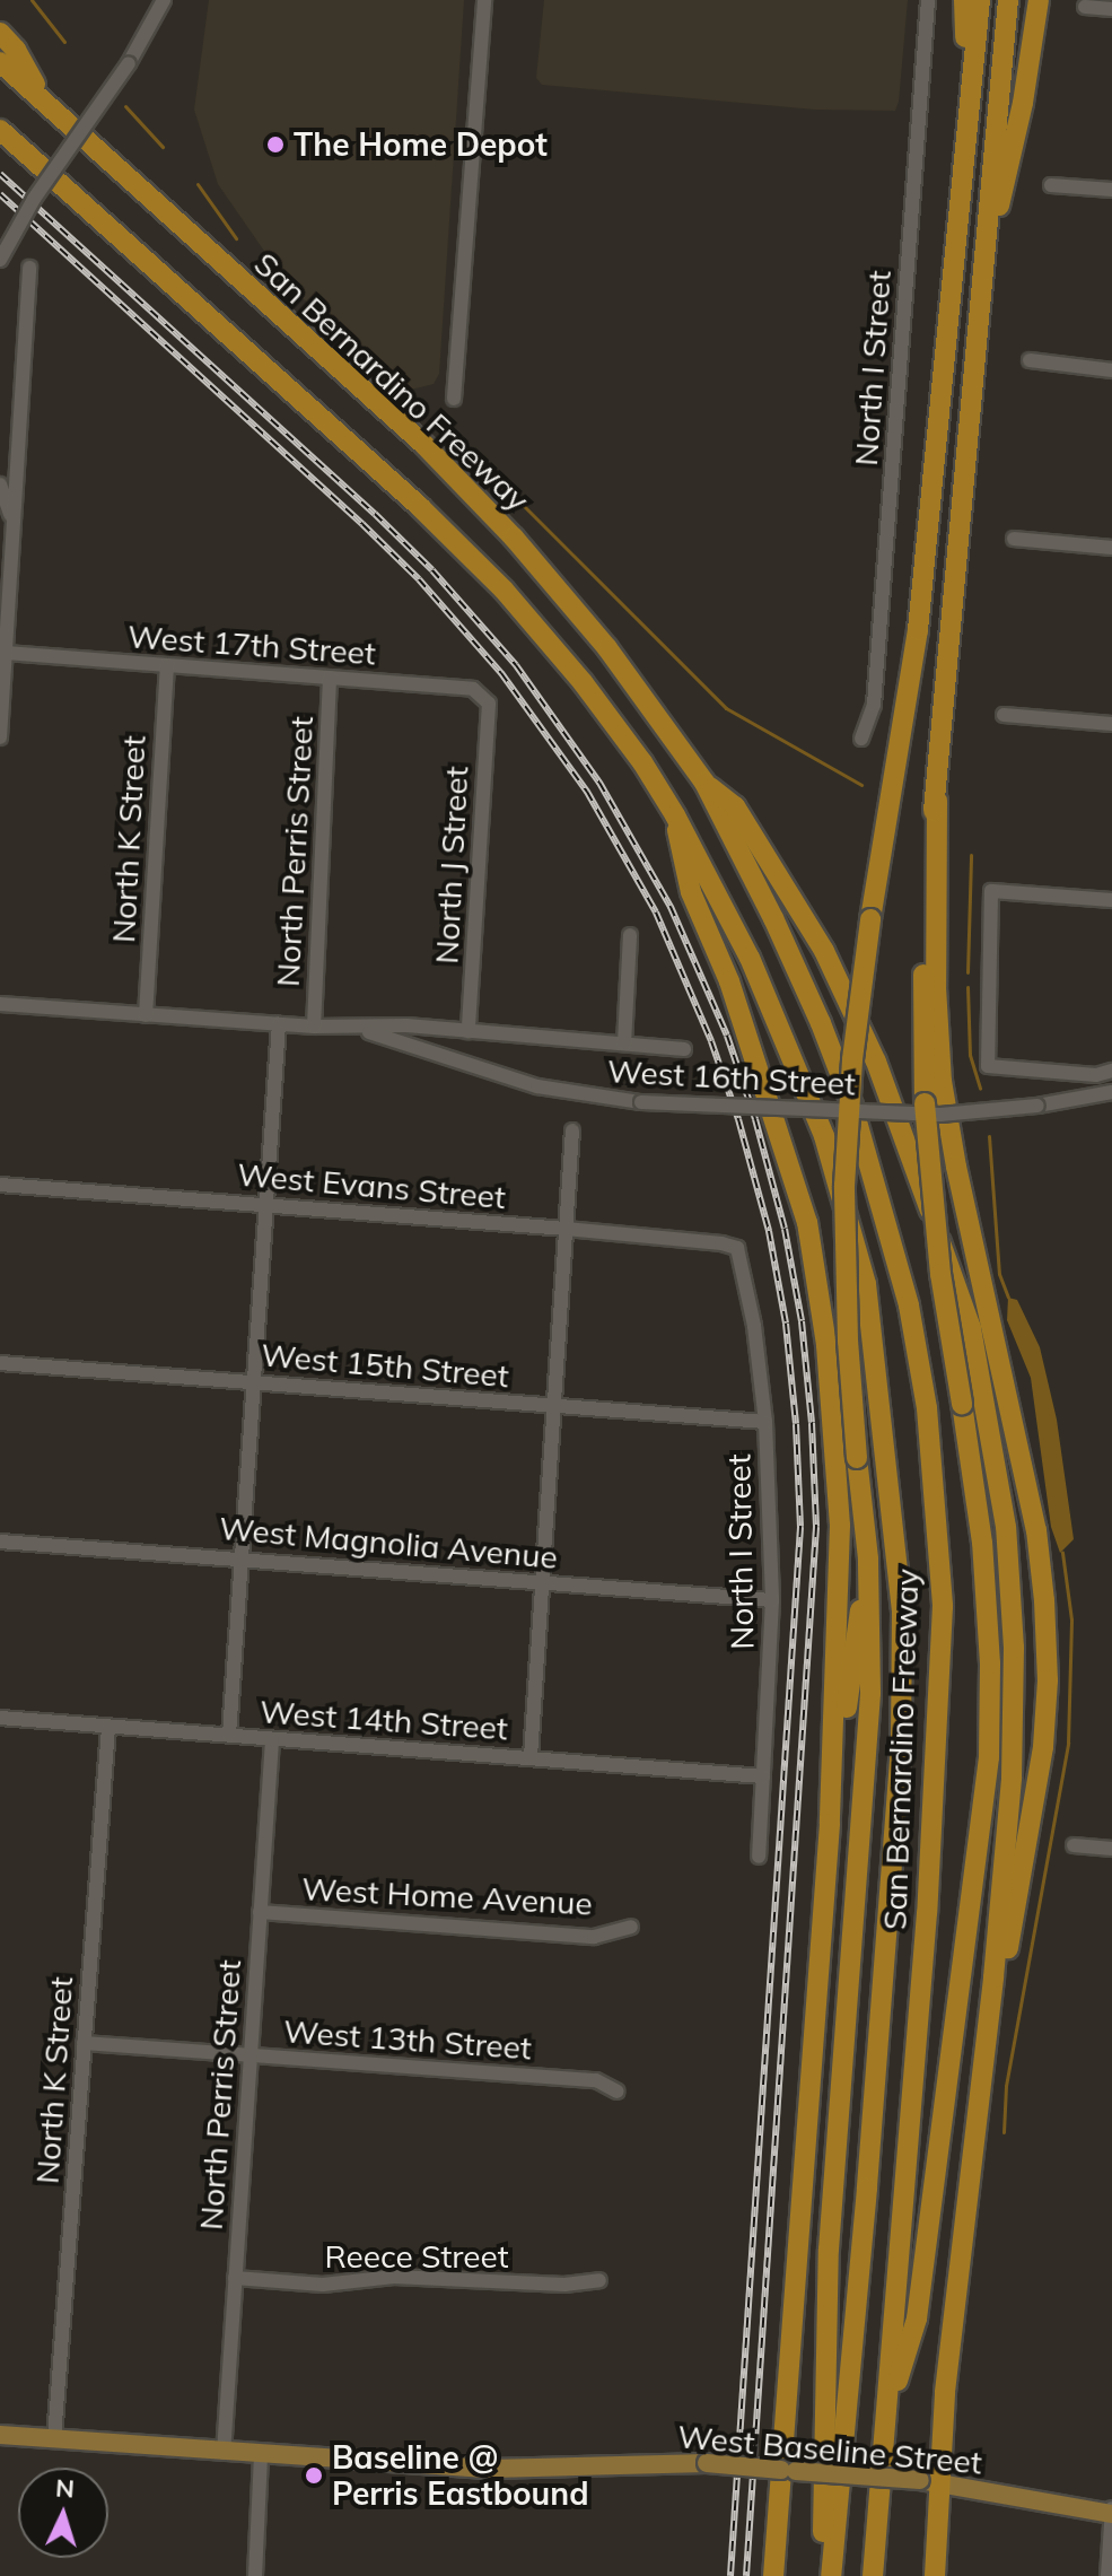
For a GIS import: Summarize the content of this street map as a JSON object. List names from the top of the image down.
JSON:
{
  "streets": {
    "highway": ["San Bernardino Freeway"],
    "main road": ["West Baseline Street"],
    "street": [
      "North I Street",
      "West 17th Street",
      "North K Street",
      "North Perris Street",
      "North J Street",
      "West 16th Street",
      "West Evans Street",
      "West 15th Street",
      "West Magnolia Avenue",
      "West 14th Street",
      "West Home Avenue",
      "West 13th Street",
      "Reece Street"
    ]
  },
  "crossings": [
    ["North I Street", "West Evans Street"],
    ["North I Street", "West 15th Street"],
    ["North I Street", "West Magnolia Avenue"],
    ["North I Street", "West 14th Street"],
    ["West 17th Street", "North K Street"],
    ["West 17th Street", "North Perris Street"],
    ["West 17th Street", "North J Street"],
    ["North K Street", "West 16th Street"],
    ["North K Street", "West 14th Street"],
    ["North K Street", "West 13th Street"],
    ["North K Street", "West Baseline Street"],
    ["North Perris Street", "West 16th Street"],
    ["North Perris Street", "West Evans Street"],
    ["North Perris Street", "West 15th Street"],
    ["North Perris Street", "West Magnolia Avenue"],
    ["North Perris Street", "West 14th Street"],
    ["North Perris Street", "West Home Avenue"],
    ["North Perris Street", "West 13th Street"],
    ["North Perris Street", "Reece Street"],
    ["North Perris Street", "West Baseline Street"],
    ["North J Street", "West 16th Street"]
  ],
  "places": ["The Home Depot", "Baseline @ Perris Eastbound"],
  "north": "top"
}
